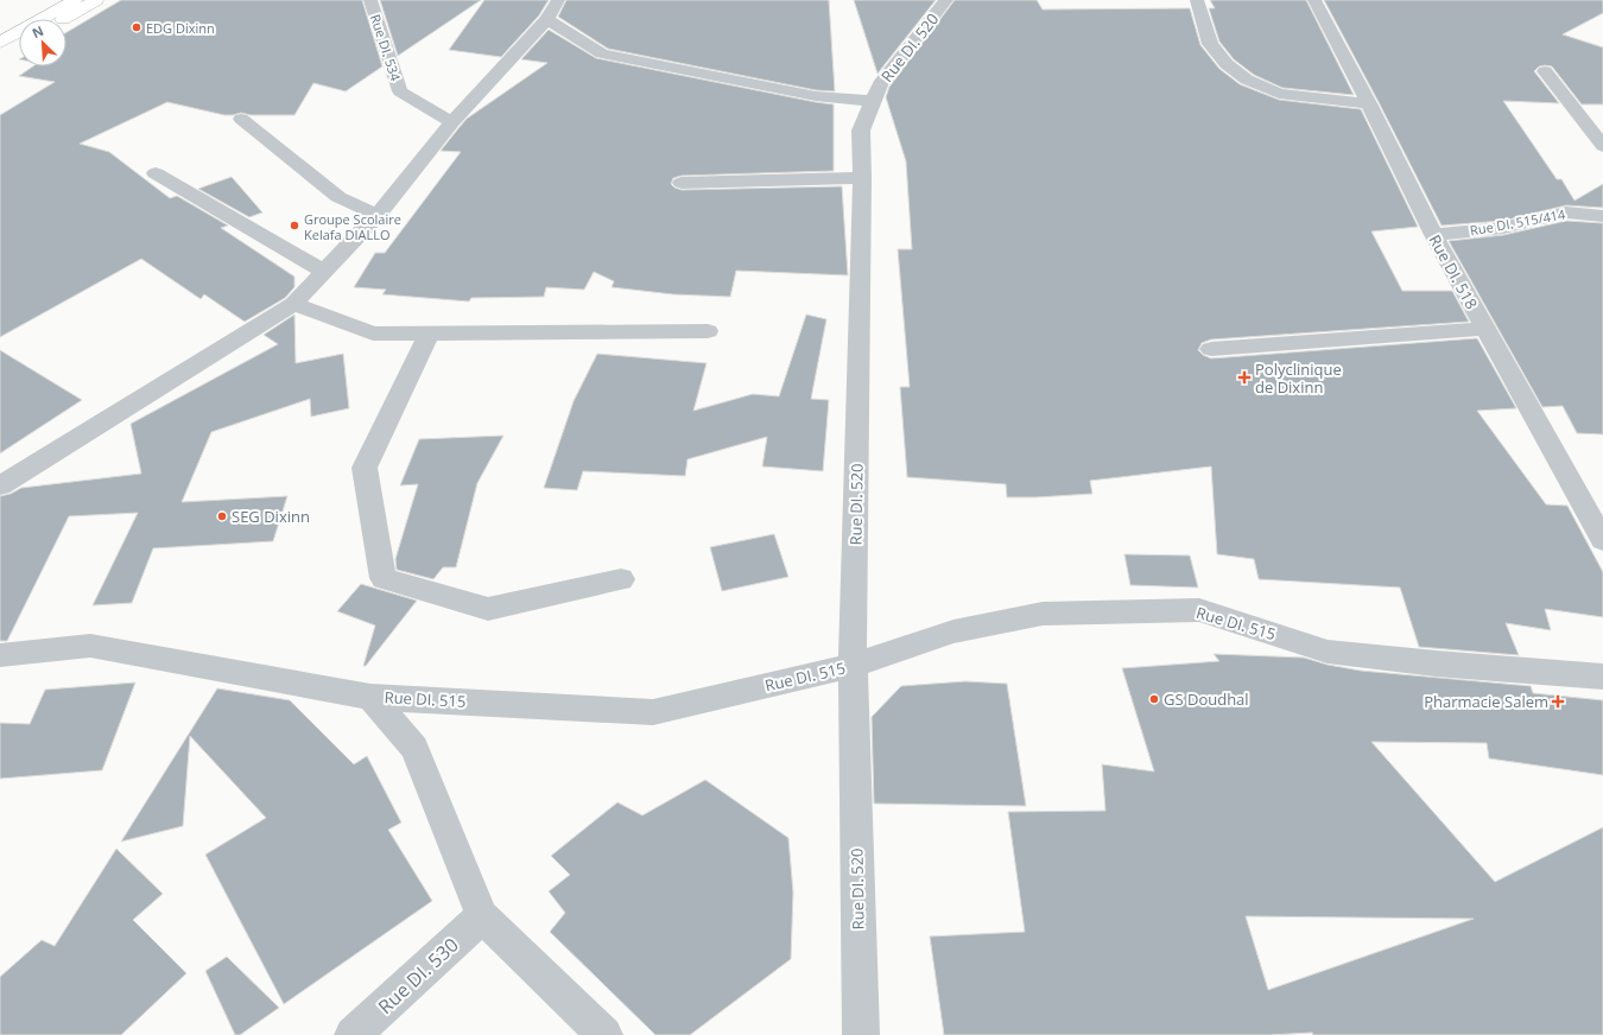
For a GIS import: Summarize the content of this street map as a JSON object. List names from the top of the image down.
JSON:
{
  "streets": {
    "street": [
      "Rue DI. 534",
      "Rue DI. 520",
      "Rue DI. 515/414",
      "Rue DI. 518",
      "Rue DI. 515",
      "Rue DI. 530"
    ]
  },
  "crossings": [
    ["Rue DI. 520", "Rue DI. 515"],
    ["Rue DI. 515/414", "Rue DI. 518"]
  ],
  "places": {
    "other": [
      "EDG Dixinn",
      "Groupe Scolaire Kelafa DIALLO",
      "SEG Dixinn",
      "GS Doudhal"
    ],
    "health": ["Polyclinique de Dixinn", "Pharmacie Salem"]
  },
  "north": "top left"
}
